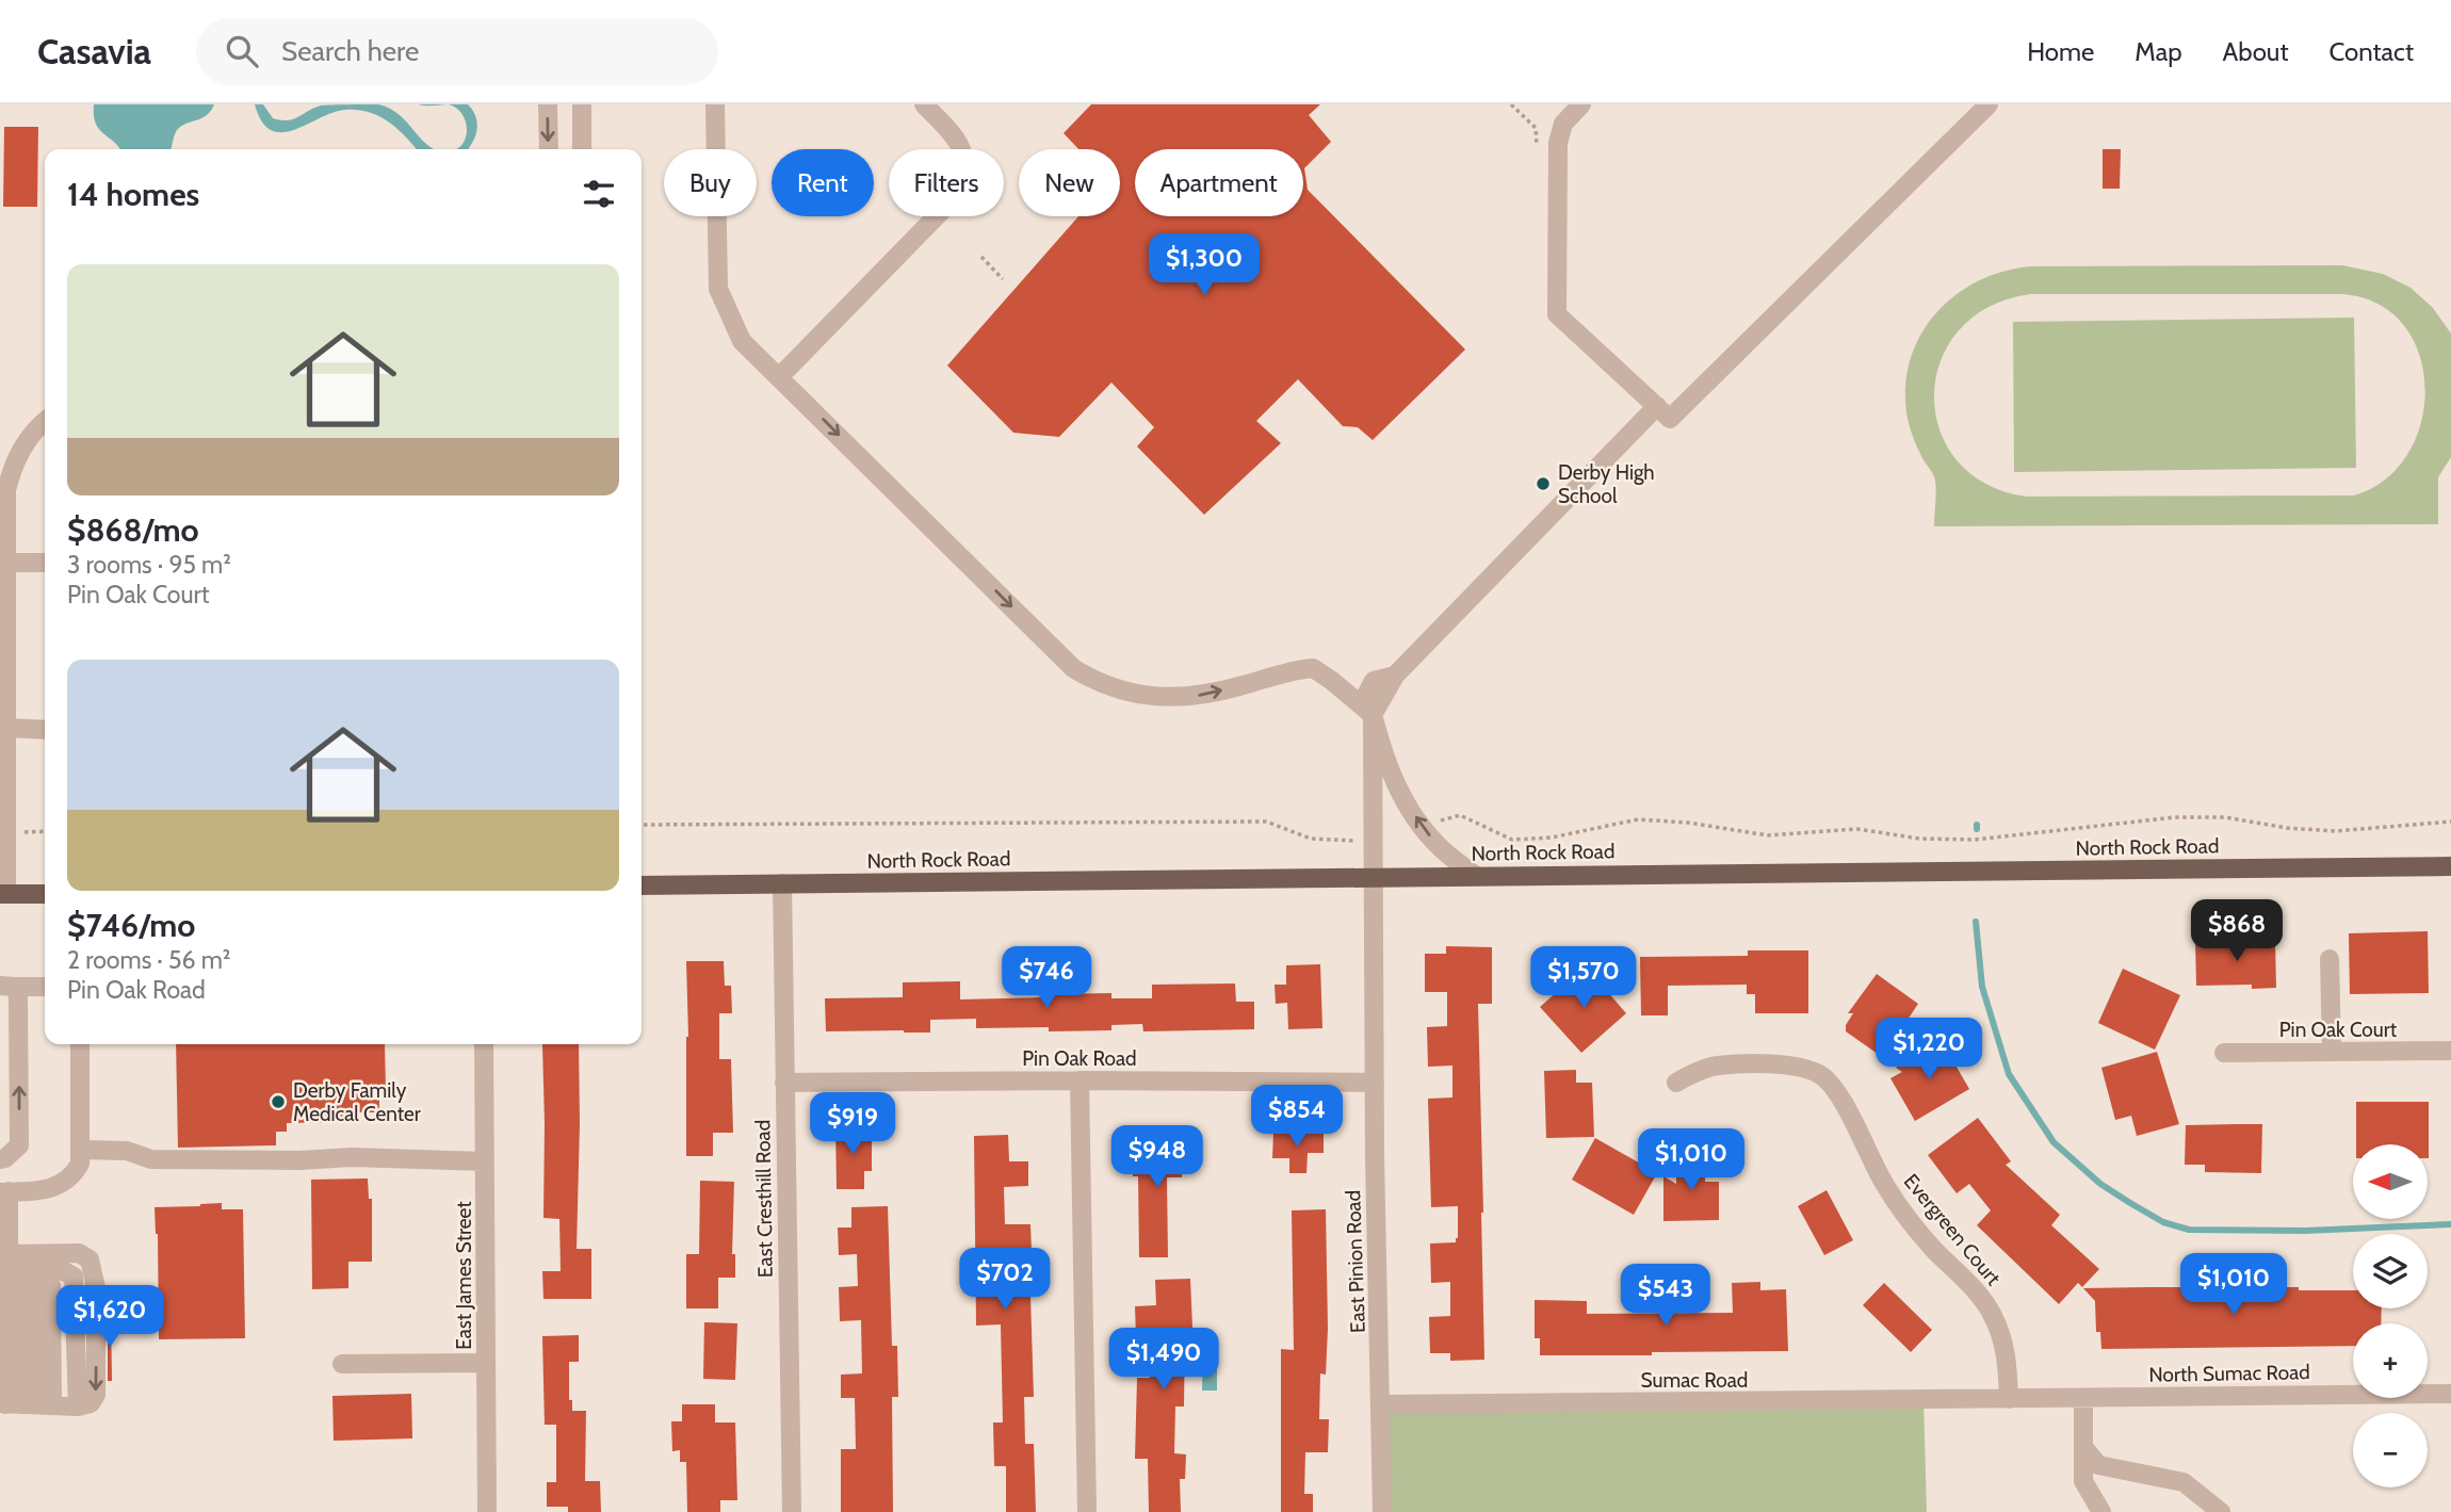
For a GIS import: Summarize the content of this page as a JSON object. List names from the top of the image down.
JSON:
{
  "streets": {
    "main road": ["North Rock Road"],
    "street": [
      "Pin Oak Court",
      "Pin Oak Road",
      "East Cresthill Road",
      "Evergreen Court",
      "East Pinion Road",
      "East James Street",
      "North Sumac Road",
      "Sumac Road"
    ]
  },
  "crossings": [
    ["North Rock Road", "East Cresthill Road"],
    ["North Rock Road", "East Pinion Road"],
    ["Pin Oak Road", "East Cresthill Road"],
    ["Pin Oak Road", "East Pinion Road"],
    ["Evergreen Court", "North Sumac Road"],
    ["Evergreen Court", "Sumac Road"],
    ["East Pinion Road", "Sumac Road"],
    ["North Sumac Road", "Sumac Road"]
  ],
  "places": ["Derby High School", "Derby Family Medical Center"],
  "north": "left",
  "page": {
    "header": "Casavia",
    "search": "Search here",
    "nav": [
      "Home",
      "Map",
      "About",
      "Contact"
    ],
    "chip": [
      "Buy",
      "Rent",
      "Filters",
      "New",
      "Apartment"
    ],
    "heading": "14 homes",
    "price": [
      "$1,300",
      "$868",
      "$746",
      "$1,570",
      "$1,220",
      "$854",
      "$919",
      "$948",
      "$1,010",
      "$702",
      "$1,010",
      "$543",
      "$1,620",
      "$1,490"
    ],
    "list": [
      {
        "name": "$868/mo",
        "note": "3 rooms · 95 m² · Pin Oak Court"
      },
      {
        "name": "$746/mo",
        "note": "2 rooms · 56 m² · Pin Oak Road"
      }
    ],
    "map_buttons": ["+", "−"]
  }
}
